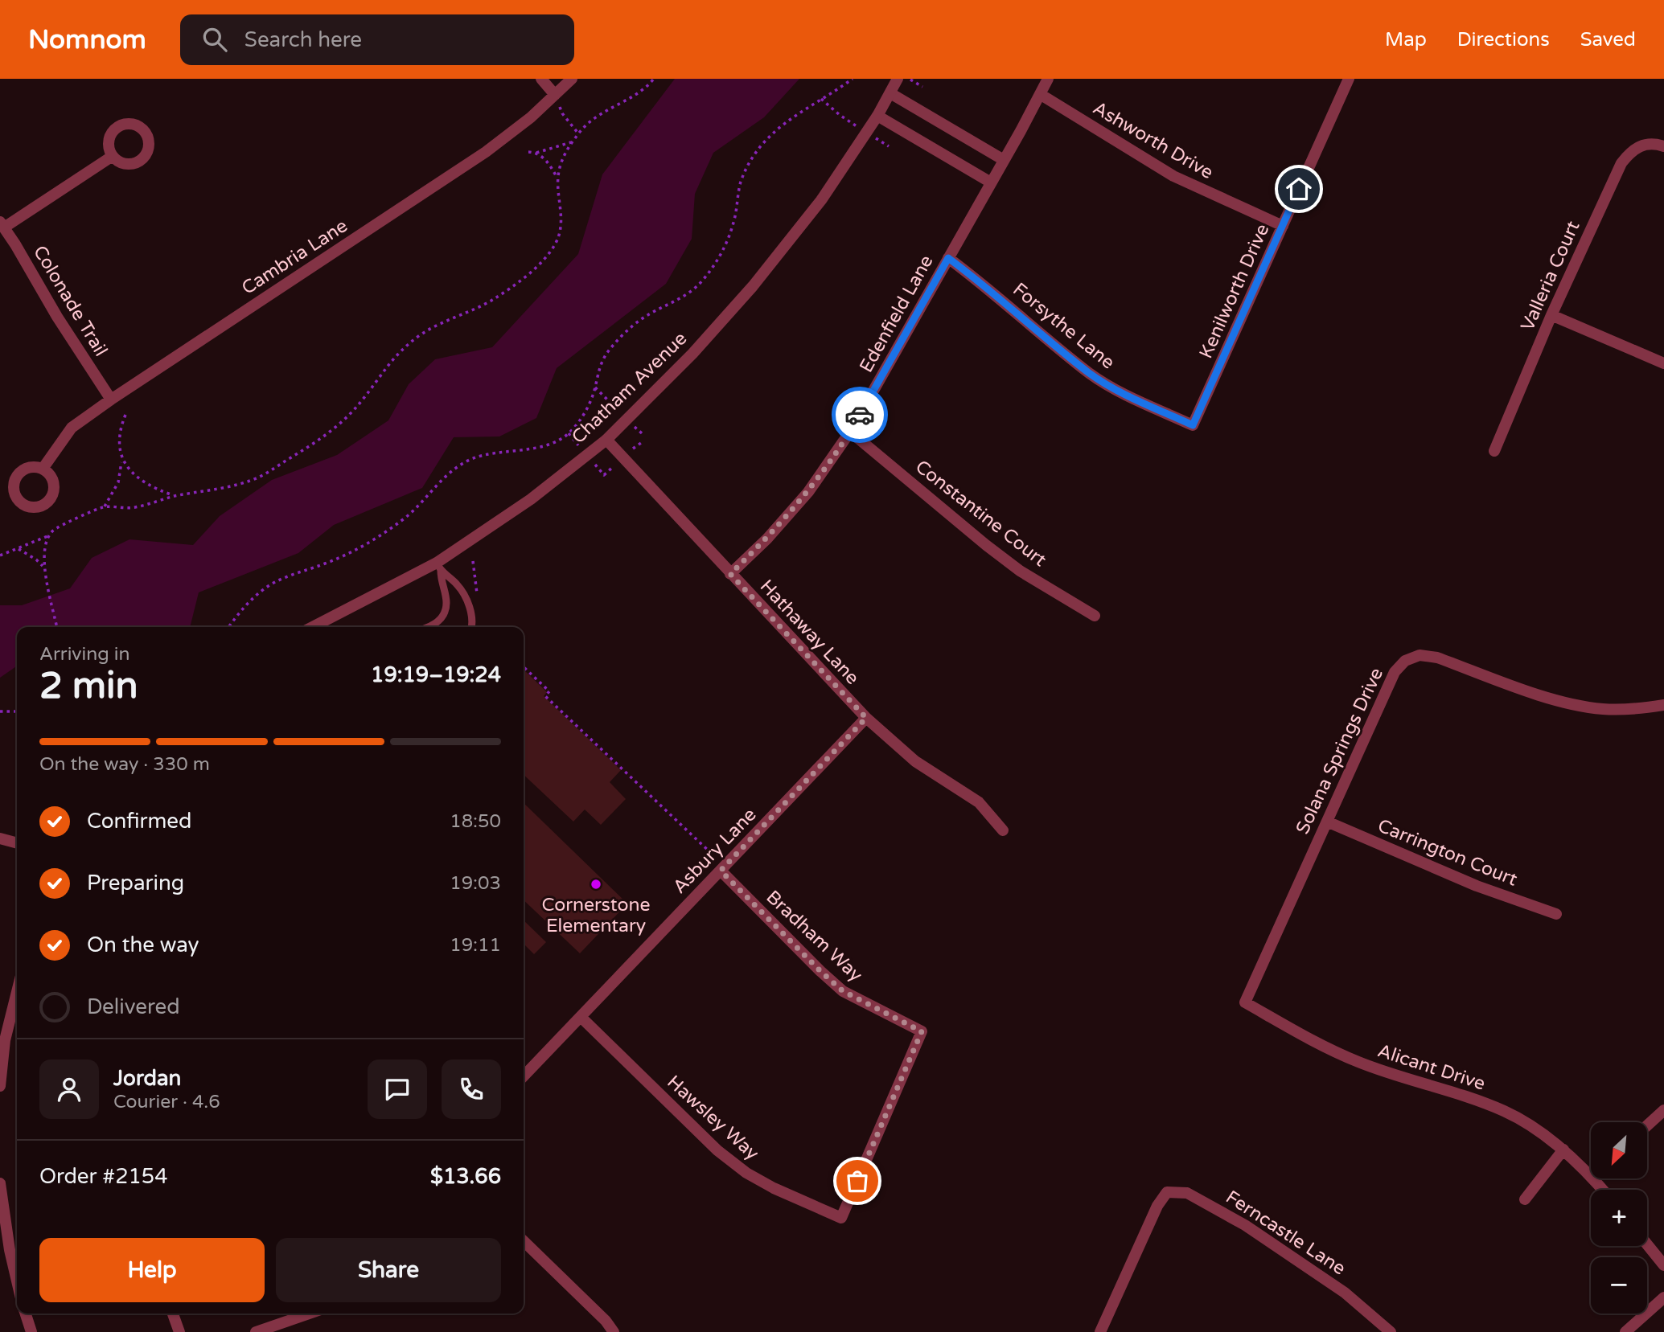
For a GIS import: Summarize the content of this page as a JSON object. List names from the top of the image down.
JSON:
{
  "streets": {
    "street": [
      "Ashworth Drive",
      "Cambria Lane",
      "Valleria Court",
      "Kenilworth Drive",
      "Colonade Trail",
      "Edenfield Lane",
      "Forsythe Lane",
      "Chatham Avenue",
      "Constantine Court",
      "Hathaway Lane",
      "Solana Springs Drive",
      "Asbury Lane",
      "Carrington Court",
      "Bradham Way",
      "Alicant Drive",
      "Hawsley Way",
      "Ferncastle Lane"
    ]
  },
  "crossings": [
    ["Ashworth Drive", "Kenilworth Drive"],
    ["Ashworth Drive", "Edenfield Lane"],
    ["Cambria Lane", "Colonade Trail"],
    ["Kenilworth Drive", "Forsythe Lane"],
    ["Edenfield Lane", "Forsythe Lane"],
    ["Edenfield Lane", "Constantine Court"],
    ["Edenfield Lane", "Hathaway Lane"],
    ["Chatham Avenue", "Hathaway Lane"],
    ["Hathaway Lane", "Asbury Lane"],
    ["Solana Springs Drive", "Carrington Court"],
    ["Solana Springs Drive", "Alicant Drive"],
    ["Asbury Lane", "Bradham Way"],
    ["Asbury Lane", "Hawsley Way"],
    ["Bradham Way", "Hawsley Way"]
  ],
  "places": ["Cornerstone Elementary"],
  "north": "bottom left",
  "page": {
    "header": "Nomnom",
    "search": "Search here",
    "nav": ["Map", "Directions", "Saved"],
    "heading": ["2 min", "Arriving in", "19:19–19:24"],
    "panel": [
      "Jordan",
      "Courier · 4.6",
      "Order #2154",
      "$13.66"
    ],
    "bar": "On the way · 330 m",
    "list": [
      ["Confirmed", "18:50"],
      ["Preparing", "19:03"],
      ["On the way", "19:11"],
      "Delivered"
    ],
    "map_buttons": ["+", "−"],
    "buttons": ["Help", "Share"]
  }
}
